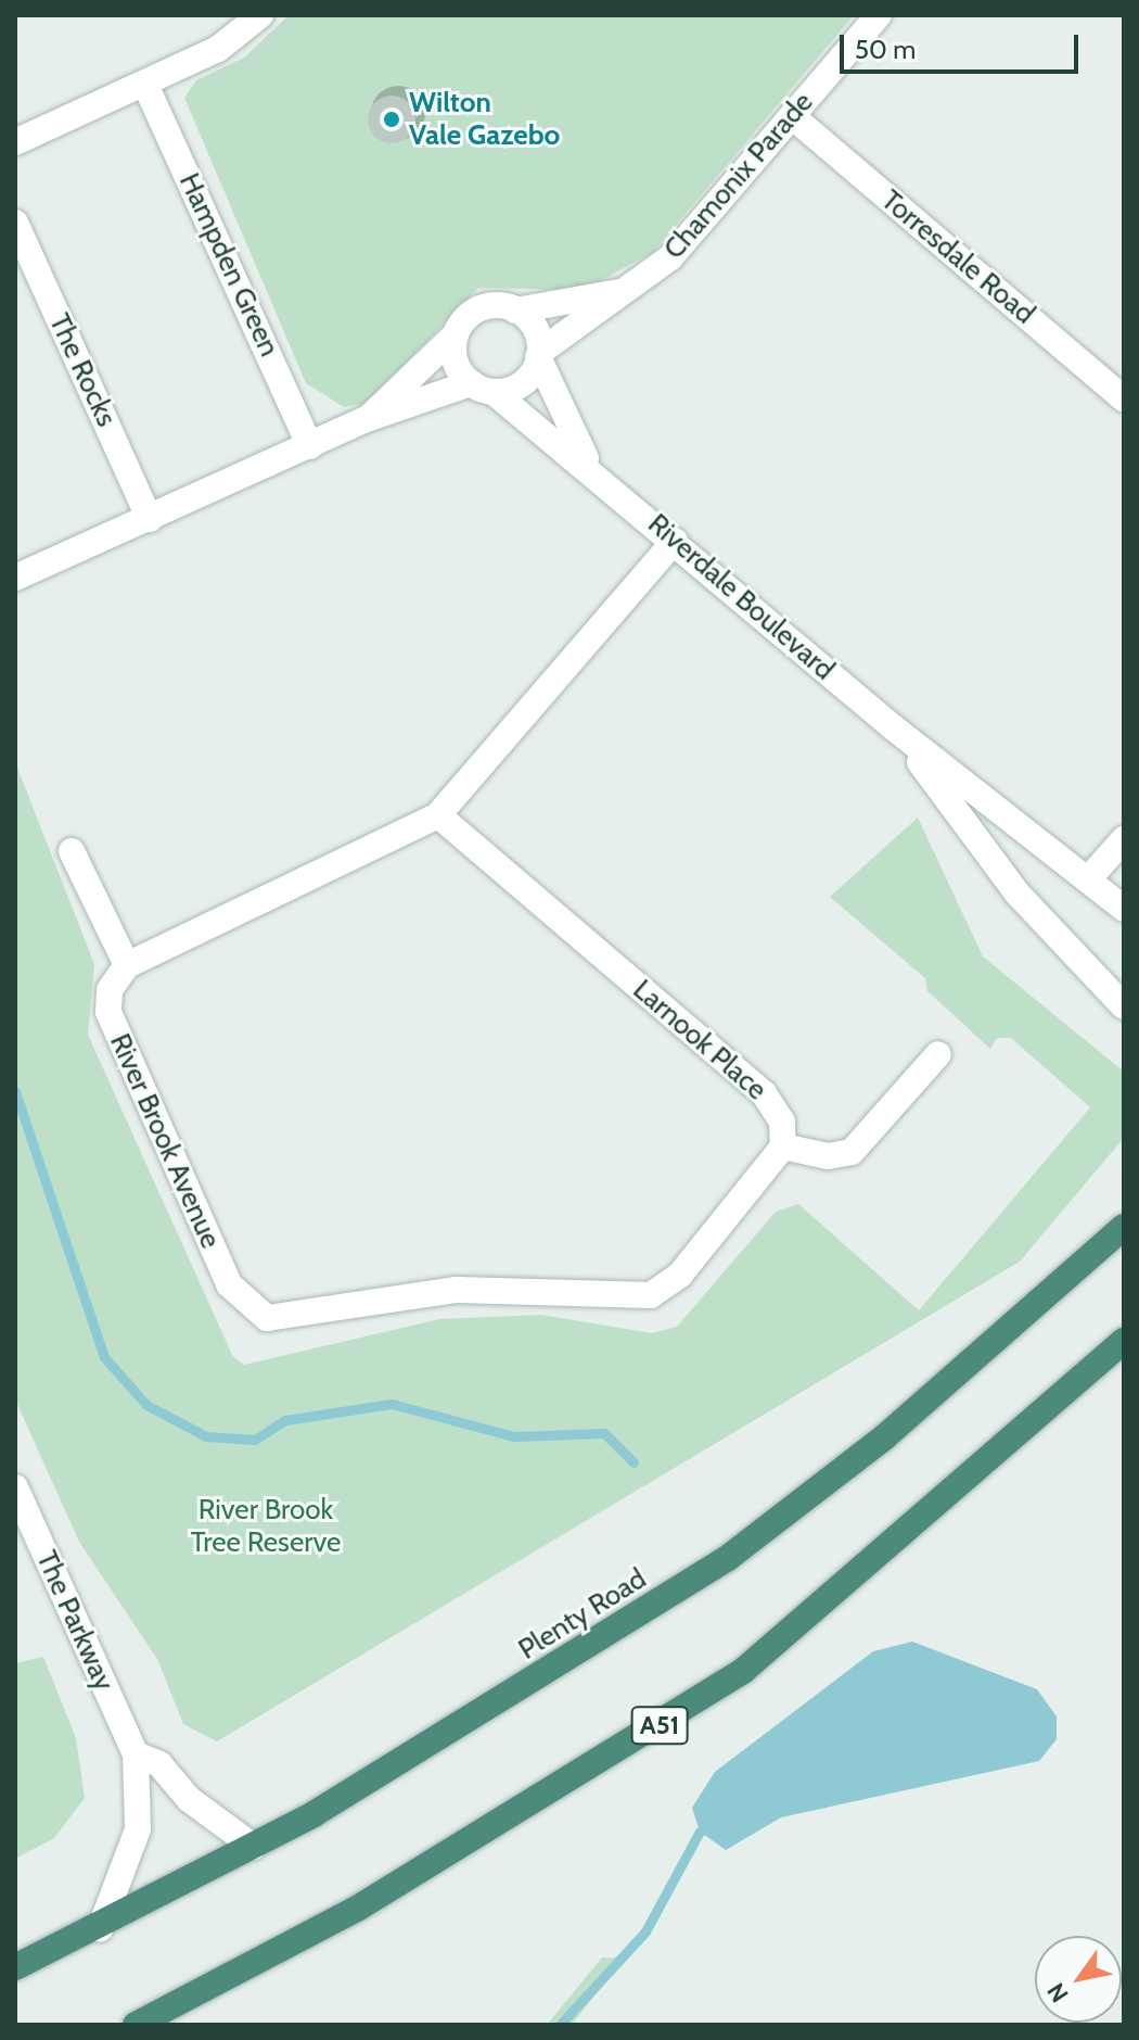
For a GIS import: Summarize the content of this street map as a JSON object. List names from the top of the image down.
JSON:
{
  "streets": {
    "highway": ["Plenty Road", "A51"],
    "street": [
      "Chamonix Parade",
      "Torresdale Road",
      "Hampden Green",
      "The Rocks",
      "Riverdale Boulevard",
      "Larnook Place",
      "River Brook Avenue",
      "The Parkway"
    ]
  },
  "crossings": [
    ["Chamonix Parade", "Torresdale Road"],
    ["Chamonix Parade", "Riverdale Boulevard"],
    ["Larnook Place", "River Brook Avenue"],
    ["Plenty Road", "The Parkway"]
  ],
  "parks": ["River Brook Tree Reserve"],
  "places": ["Wilton Vale Gazebo"],
  "scale_bar": "50 m",
  "north": "bottom left"
}
